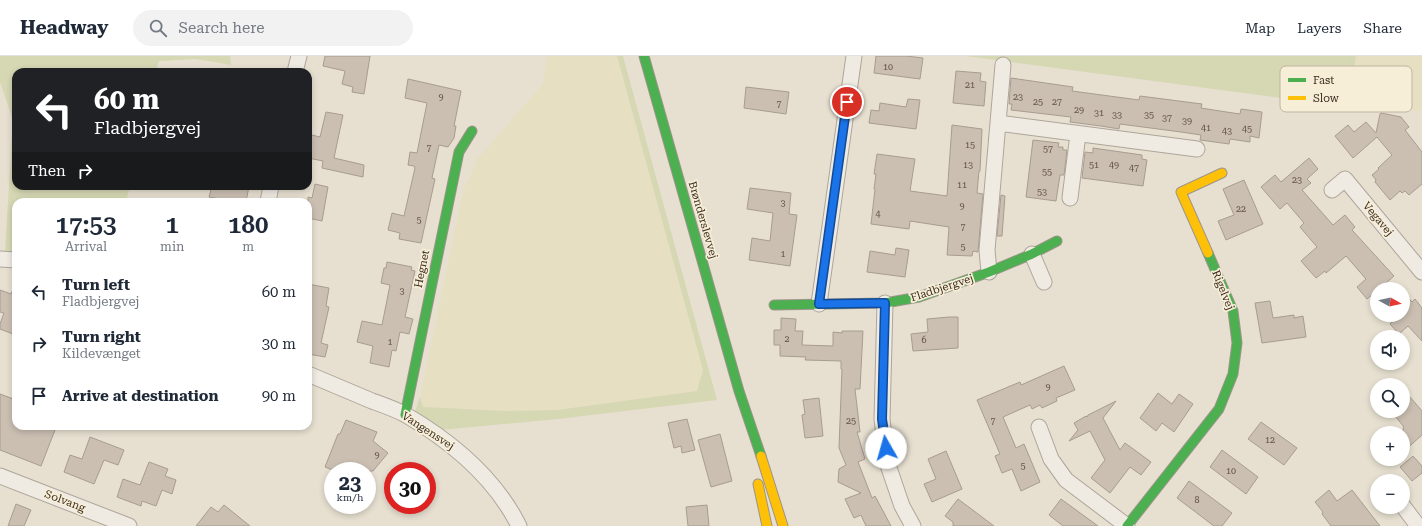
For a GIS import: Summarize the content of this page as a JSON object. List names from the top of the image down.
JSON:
{
  "streets": {
    "street": [
      "Vegavej",
      "Brønderslevvej",
      "Hegnet",
      "Fladbjergvej",
      "Rigelvej",
      "Vangensvej",
      "Solvang"
    ]
  },
  "crossings": [
    ["Hegnet", "Vangensvej"]
  ],
  "house_numbers": [
    "10",
    "21",
    "9",
    "23",
    "25",
    "27",
    "7",
    "29",
    "31",
    "33",
    "35",
    "37",
    "39",
    "41",
    "45",
    "43",
    "15",
    "7",
    "57",
    "13",
    "51",
    "49",
    "47",
    "55",
    "23",
    "11",
    "53",
    "3",
    "9",
    "22",
    "4",
    "5",
    "7",
    "5",
    "1",
    "3",
    "2",
    "6",
    "1",
    "9",
    "25",
    "7",
    "12",
    "9",
    "5",
    "10",
    "8"
  ],
  "legend": ["Fast", "Slow"],
  "north": "right",
  "page": {
    "header": "Headway",
    "search": "Search here",
    "nav": ["Map", "Layers", "Share"],
    "turn": ["60 m", "Fladbjergvej"],
    "then": "Then",
    "eta": [
      "17:53",
      "Arrival",
      "1",
      "min",
      "180",
      "m"
    ],
    "list": [
      {
        "name": "Turn left",
        "note": "Fladbjergvej",
        "value": "60 m"
      },
      {
        "name": "Turn right",
        "note": "Kildevænget",
        "value": "30 m"
      },
      {
        "name": "Arrive at destination",
        "value": "90 m"
      }
    ],
    "map_buttons": ["+", "−"],
    "speed": "23 km/h",
    "limit": "30"
  }
}
